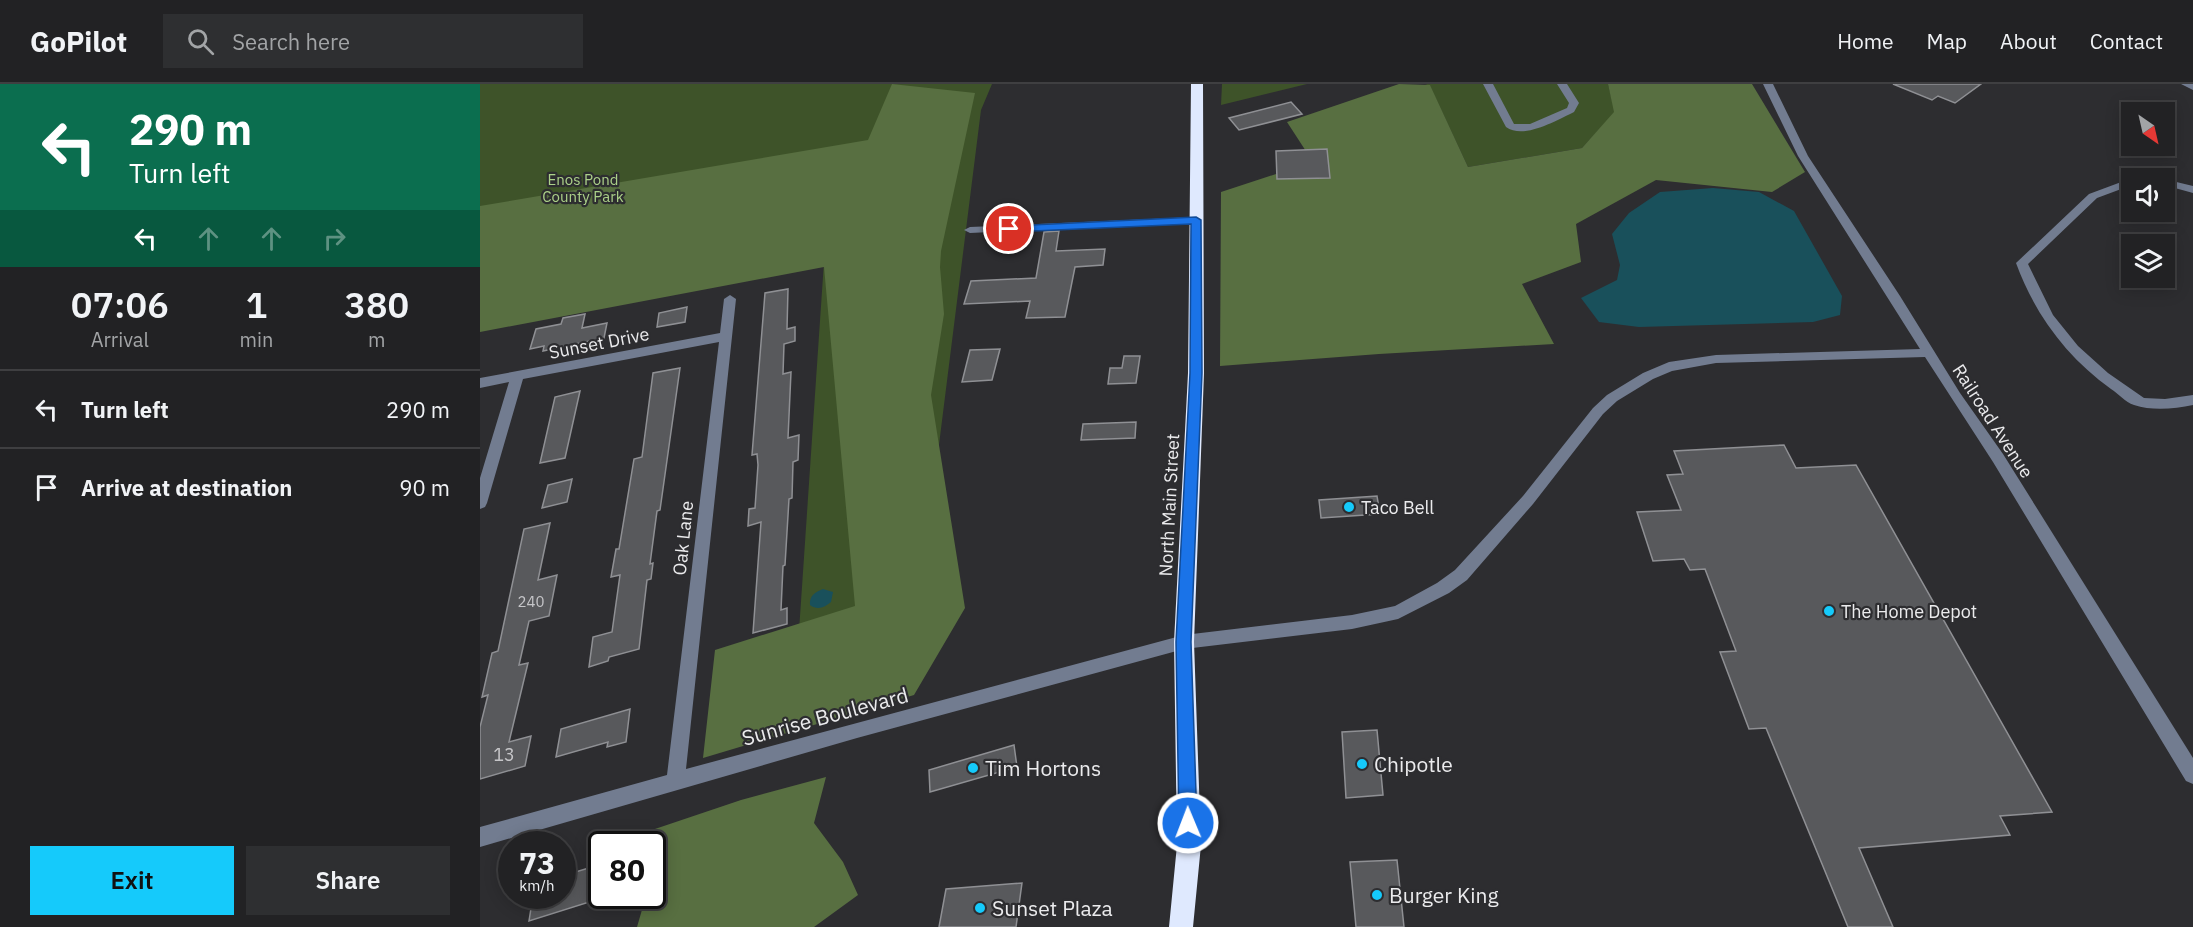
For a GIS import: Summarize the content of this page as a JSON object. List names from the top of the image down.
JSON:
{
  "streets": {
    "highway": ["North Main Street"],
    "street": [
      "Sunset Drive",
      "Railroad Avenue",
      "Oak Lane",
      "Sunrise Boulevard"
    ]
  },
  "crossings": [
    ["Sunset Drive", "Oak Lane"],
    ["Railroad Avenue", "Sunrise Boulevard"],
    ["North Main Street", "Sunrise Boulevard"],
    ["Oak Lane", "Sunrise Boulevard"]
  ],
  "parks": ["Enos Pond County Park"],
  "places": [
    "Taco Bell",
    "The Home Depot",
    "Chipotle",
    "Tim Hortons",
    "Burger King",
    "Sunset Plaza"
  ],
  "house_numbers": ["240", "13"],
  "north": "bottom right",
  "page": {
    "header": "GoPilot",
    "search": "Search here",
    "nav": [
      "Home",
      "Map",
      "About",
      "Contact"
    ],
    "turn": ["290 m", "Turn left"],
    "eta": [
      "07:06",
      "Arrival",
      "1",
      "min",
      "380",
      "m"
    ],
    "list": [
      {
        "name": "Turn left",
        "value": "290 m"
      },
      {
        "name": "Arrive at destination",
        "value": "90 m"
      }
    ],
    "speed": "73 km/h",
    "limit": "80",
    "buttons": ["Exit", "Share"]
  }
}
